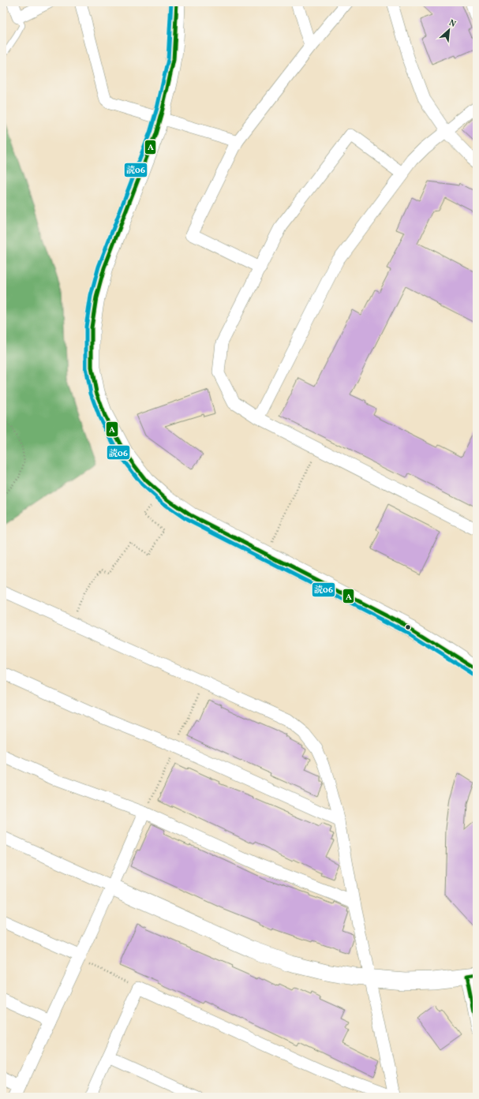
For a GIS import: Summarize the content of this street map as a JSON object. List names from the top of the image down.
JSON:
{
  "lines": ["transit line A", "transit line 読06"],
  "north": "top right"
}
